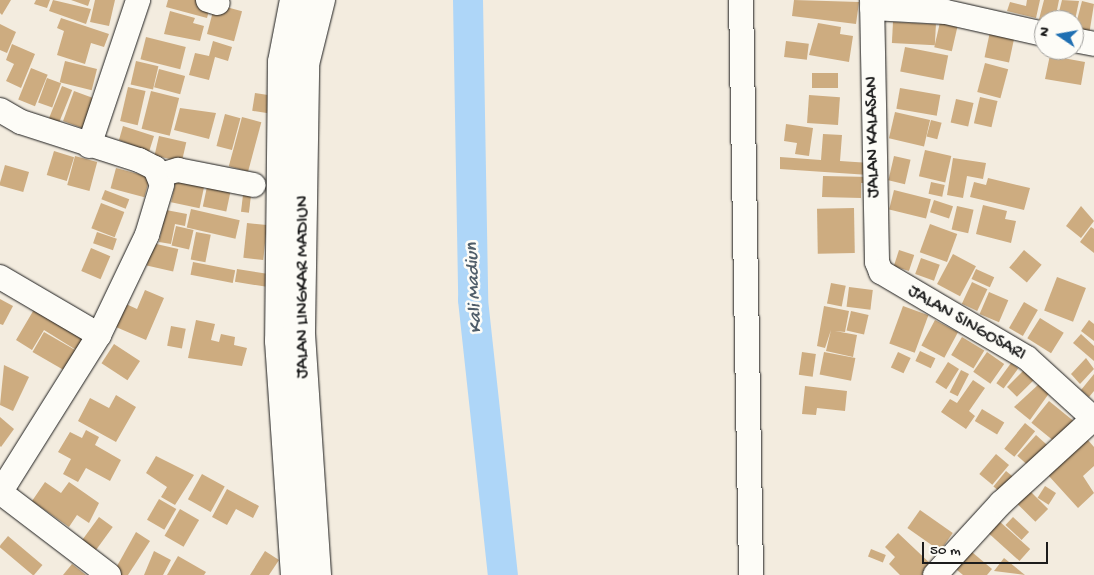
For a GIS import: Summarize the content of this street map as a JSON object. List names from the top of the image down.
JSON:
{
  "streets": {
    "main road": ["JALAN LINGKAR MADIUN"],
    "street": ["JALAN KALASAN", "JALAN SINGOSARI"]
  },
  "crossings": [
    ["JALAN KALASAN", "JALAN SINGOSARI"]
  ],
  "water": ["Kali Madiun"],
  "scale_bar": "50 m",
  "north": "left"
}
